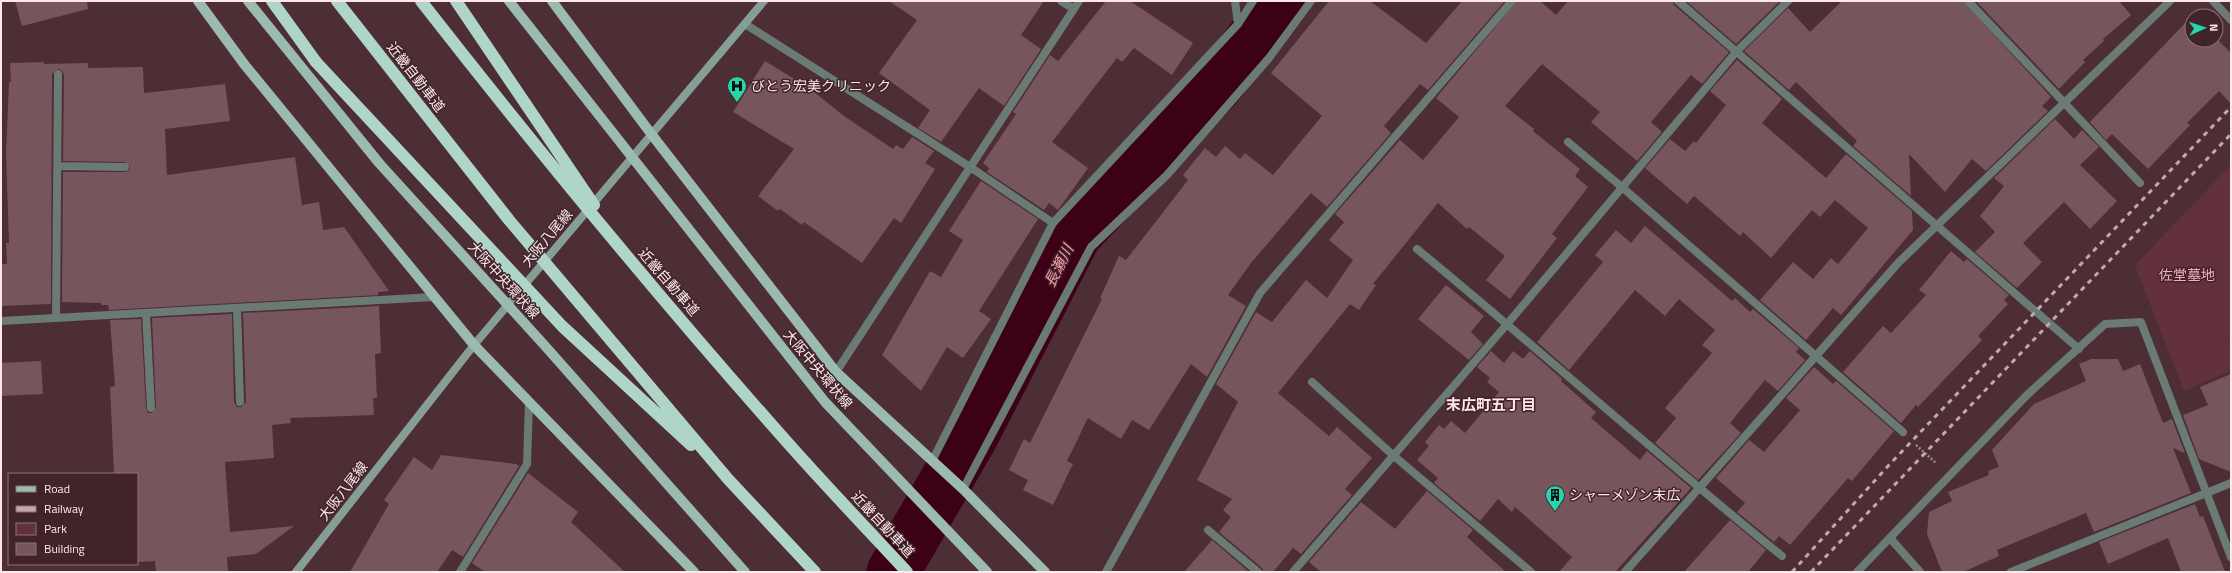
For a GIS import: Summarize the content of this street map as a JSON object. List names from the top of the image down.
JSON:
{
  "streets": {
    "highway": ["近畿自動車道"],
    "main road": ["大阪八尾線", "大阪中央環状線"]
  },
  "districts": ["末広町五丁目"],
  "water": ["長瀬川"],
  "parks": ["佐堂墓地"],
  "places": {
    "hospital": ["びとう宏美クリニック"],
    "building": ["シャーメゾン末広"]
  },
  "legend": [
    "Road",
    "Railway",
    "Park",
    "Building"
  ],
  "north": "right"
}
